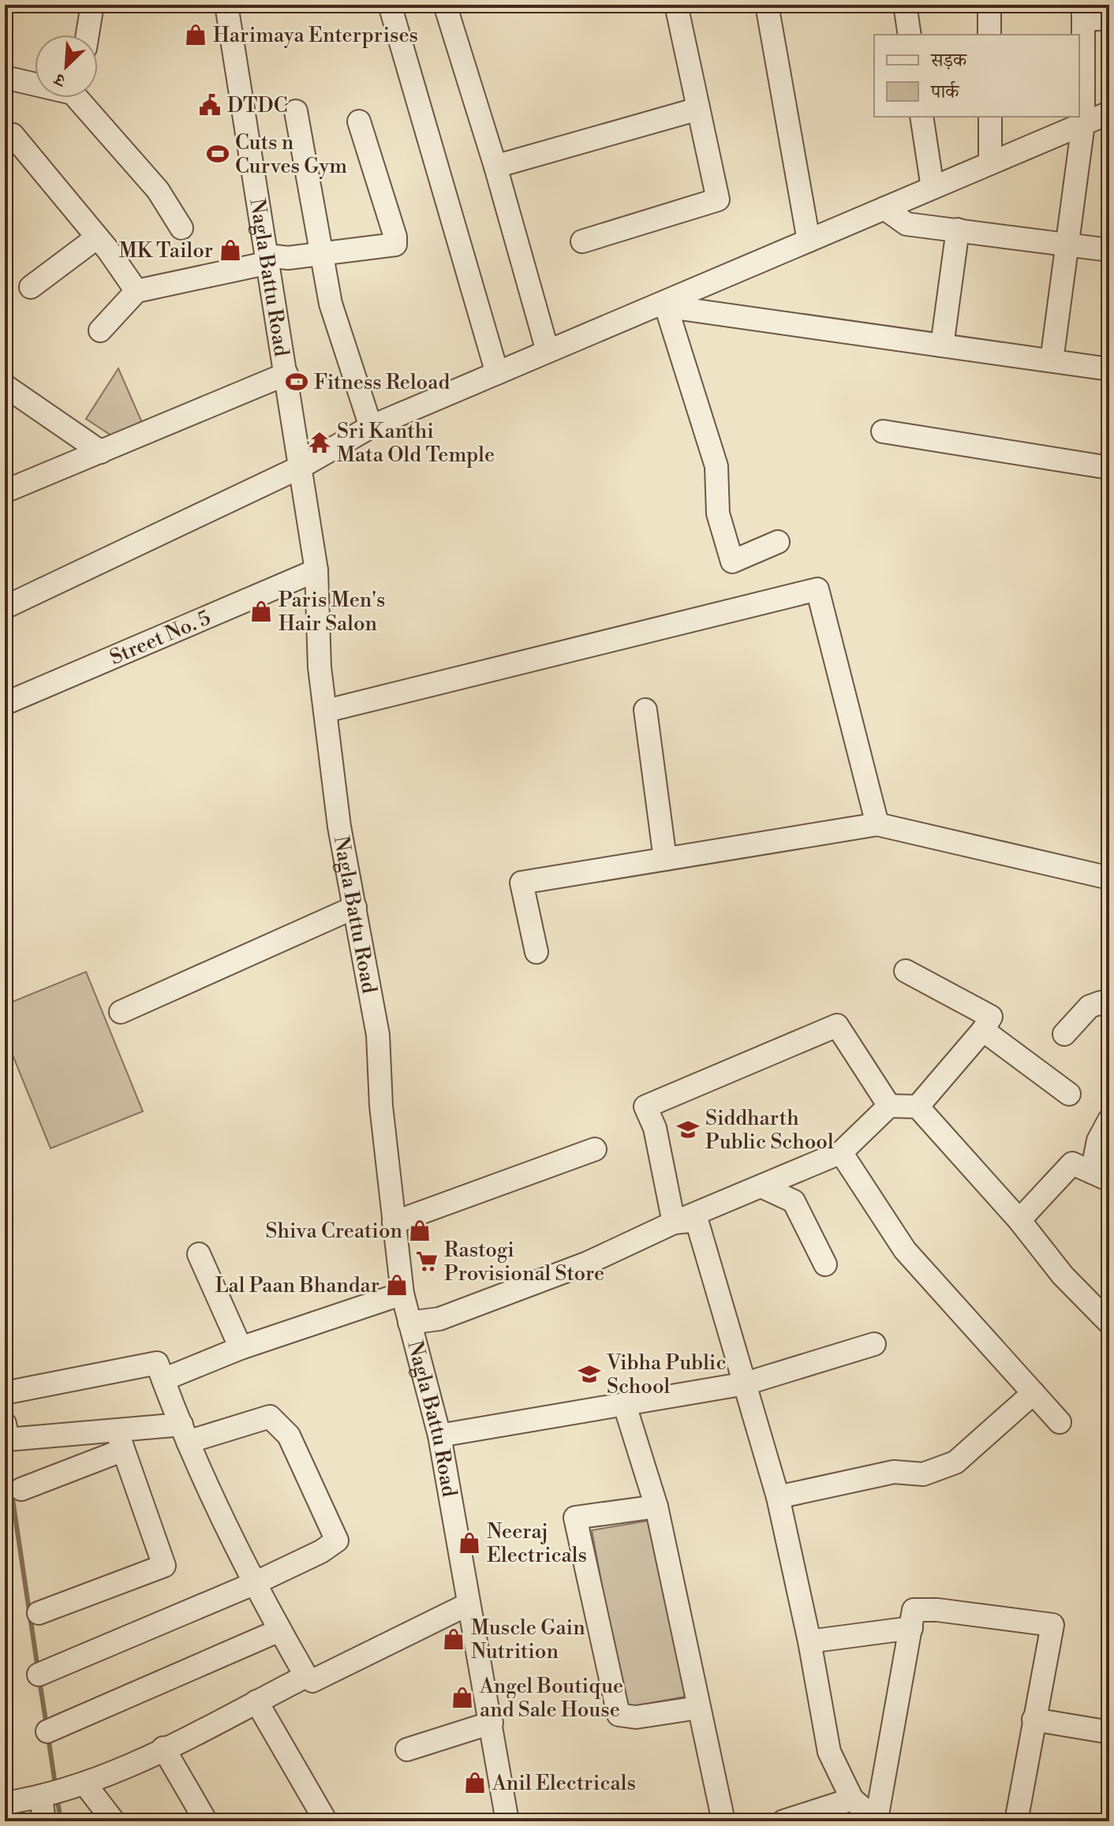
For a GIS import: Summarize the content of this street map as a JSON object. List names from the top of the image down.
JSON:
{
  "streets": {
    "street": ["Nagla Battu Road", "Street No. 5"]
  },
  "crossings": [
    ["Nagla Battu Road", "Street No. 5"]
  ],
  "places": {
    "shop": [
      "Harimaya Enterprises",
      "MK Tailor",
      "Paris Men's Hair Salon",
      "Shiva Creation",
      "Lal Paan Bhandar",
      "Neeraj Electricals",
      "Muscle Gain Nutrition",
      "Angel Boutique and Sale House",
      "Anil Electricals"
    ],
    "public building": ["DTDC"],
    "sports": ["Cuts n Curves Gym", "Fitness Reload"],
    "temple": ["Sri Kanthi Mata Old Temple"],
    "school or university": ["Siddharth Public School", "Vibha Public School"],
    "supermarket": ["Rastogi Provisional Store"]
  },
  "legend": ["सड़क", "पार्क"],
  "north": "bottom left"
}
